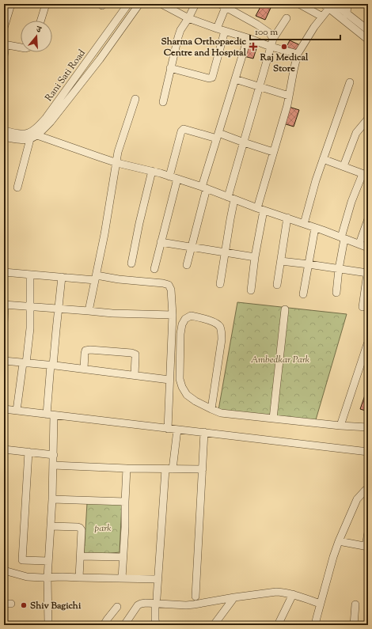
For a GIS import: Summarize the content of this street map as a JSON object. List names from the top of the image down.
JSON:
{
  "streets": {
    "street": ["Rani Sati Road"]
  },
  "parks": ["Ambedkar Park", "park"],
  "places": {
    "health": ["Sharma Orthopaedic Centre and Hospital"],
    "other": ["Raj Medical Store", "Shiv Bagichi"]
  },
  "scale_bar": "100 m",
  "north": "top"
}
